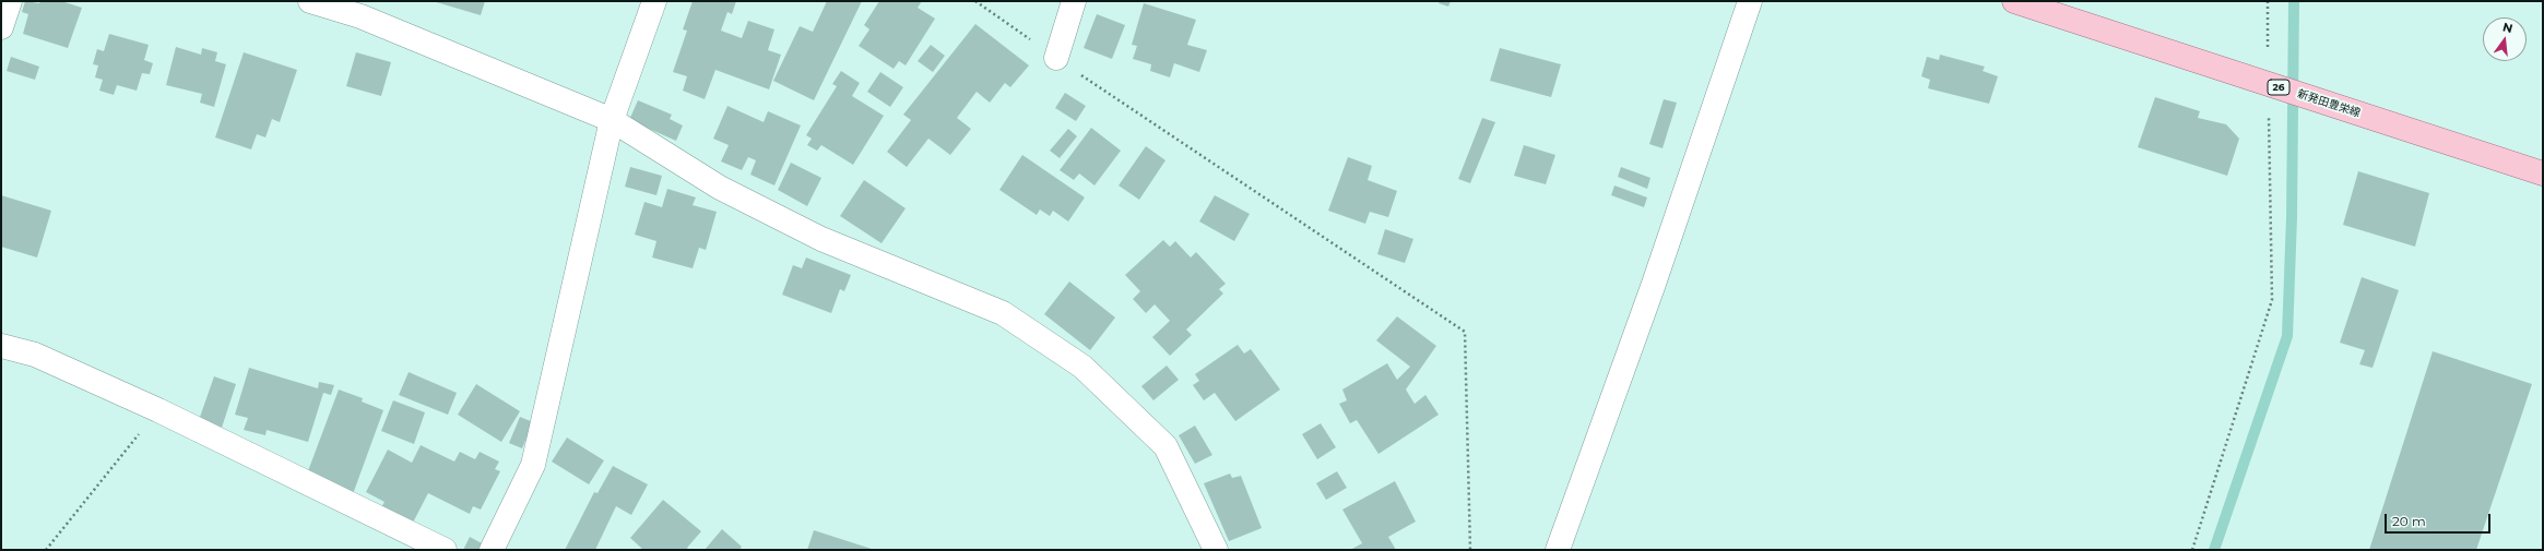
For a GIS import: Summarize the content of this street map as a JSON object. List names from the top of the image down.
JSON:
{
  "streets": {
    "main road": ["26", "新発田豊栄線"]
  },
  "scale_bar": "20 m",
  "north": "top"
}
